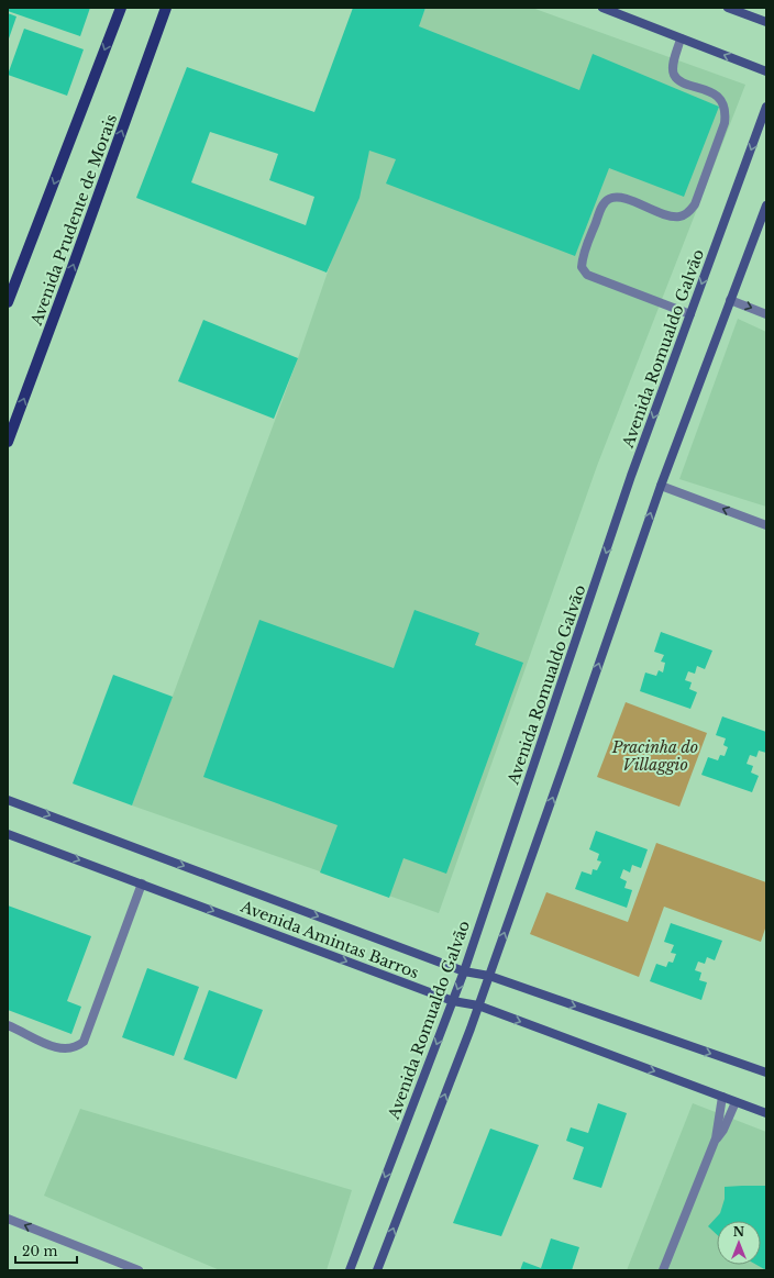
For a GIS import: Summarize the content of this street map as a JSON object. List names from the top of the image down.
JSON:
{
  "streets": {
    "main road": ["Avenida Prudente de Morais", "Avenida Romualdo Galvão", "Avenida Amintas Barros"]
  },
  "crossings": [
    ["Avenida Romualdo Galvão", "Avenida Amintas Barros"]
  ],
  "one_way": ["Avenida Amintas Barros"],
  "parks": ["Pracinha do Villaggio"],
  "scale_bar": "20 m",
  "north": "top"
}
